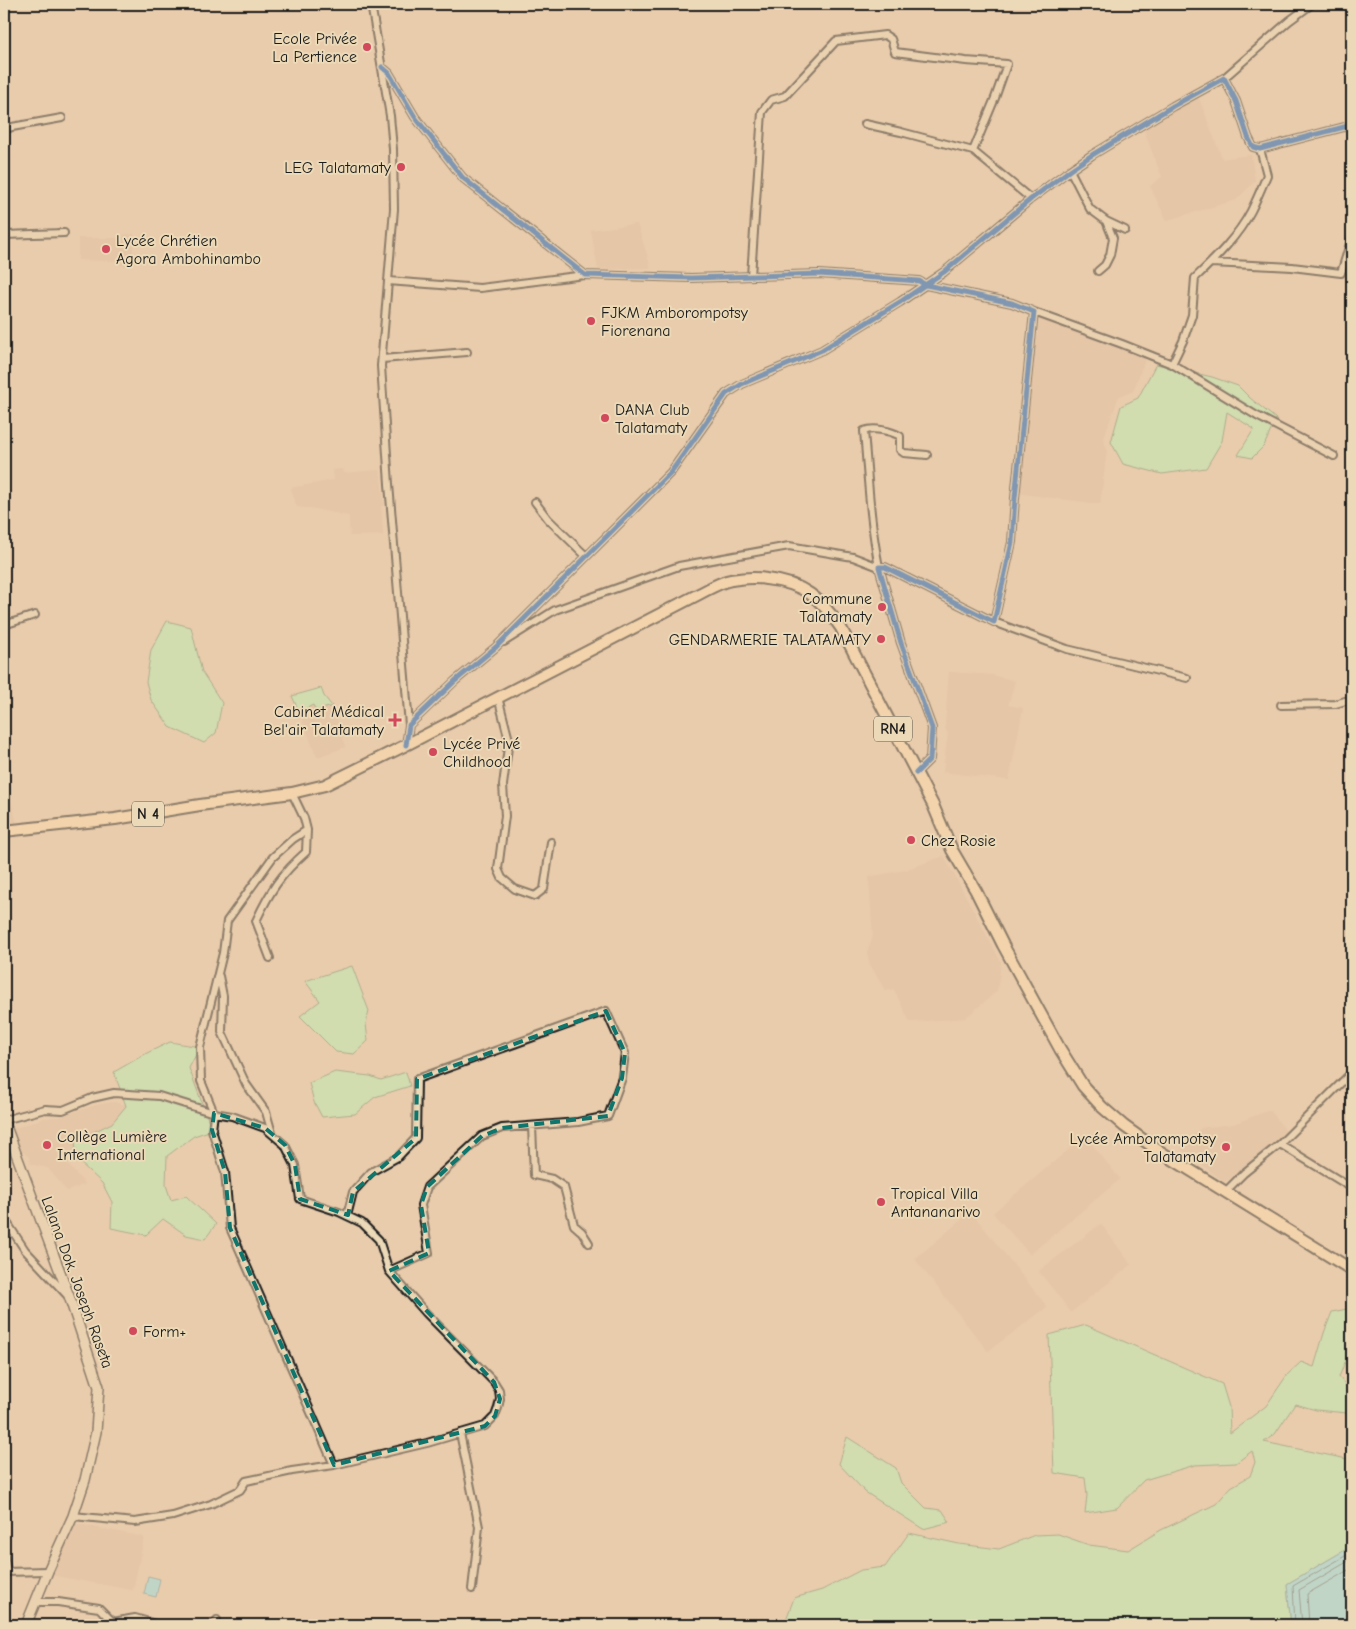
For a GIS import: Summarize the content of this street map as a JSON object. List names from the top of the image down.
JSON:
{
  "streets": {
    "main road": ["RN4", "N 4", "Lalana Dok. Joseph Raseta"]
  },
  "crossings": [
    ["RN4", "N 4"]
  ],
  "places": {
    "other": [
      "Ecole Privée La Pertience",
      "LEG Talatamaty",
      "Lycée Chrétien Agora Ambohinambo",
      "FJKM Amborompotsy Fiorenana",
      "DANA Club Talatamaty",
      "Commune Talatamaty",
      "GENDARMERIE TALATAMATY",
      "Lycée Privé Childhood",
      "Chez Rosie",
      "Collège Lumière International",
      "Lycée Amborompotsy Talatamaty",
      "Tropical Villa Antananarivo",
      "Form+"
    ],
    "health": ["Cabinet Médical Bel'air Talatamaty"]
  }
}
